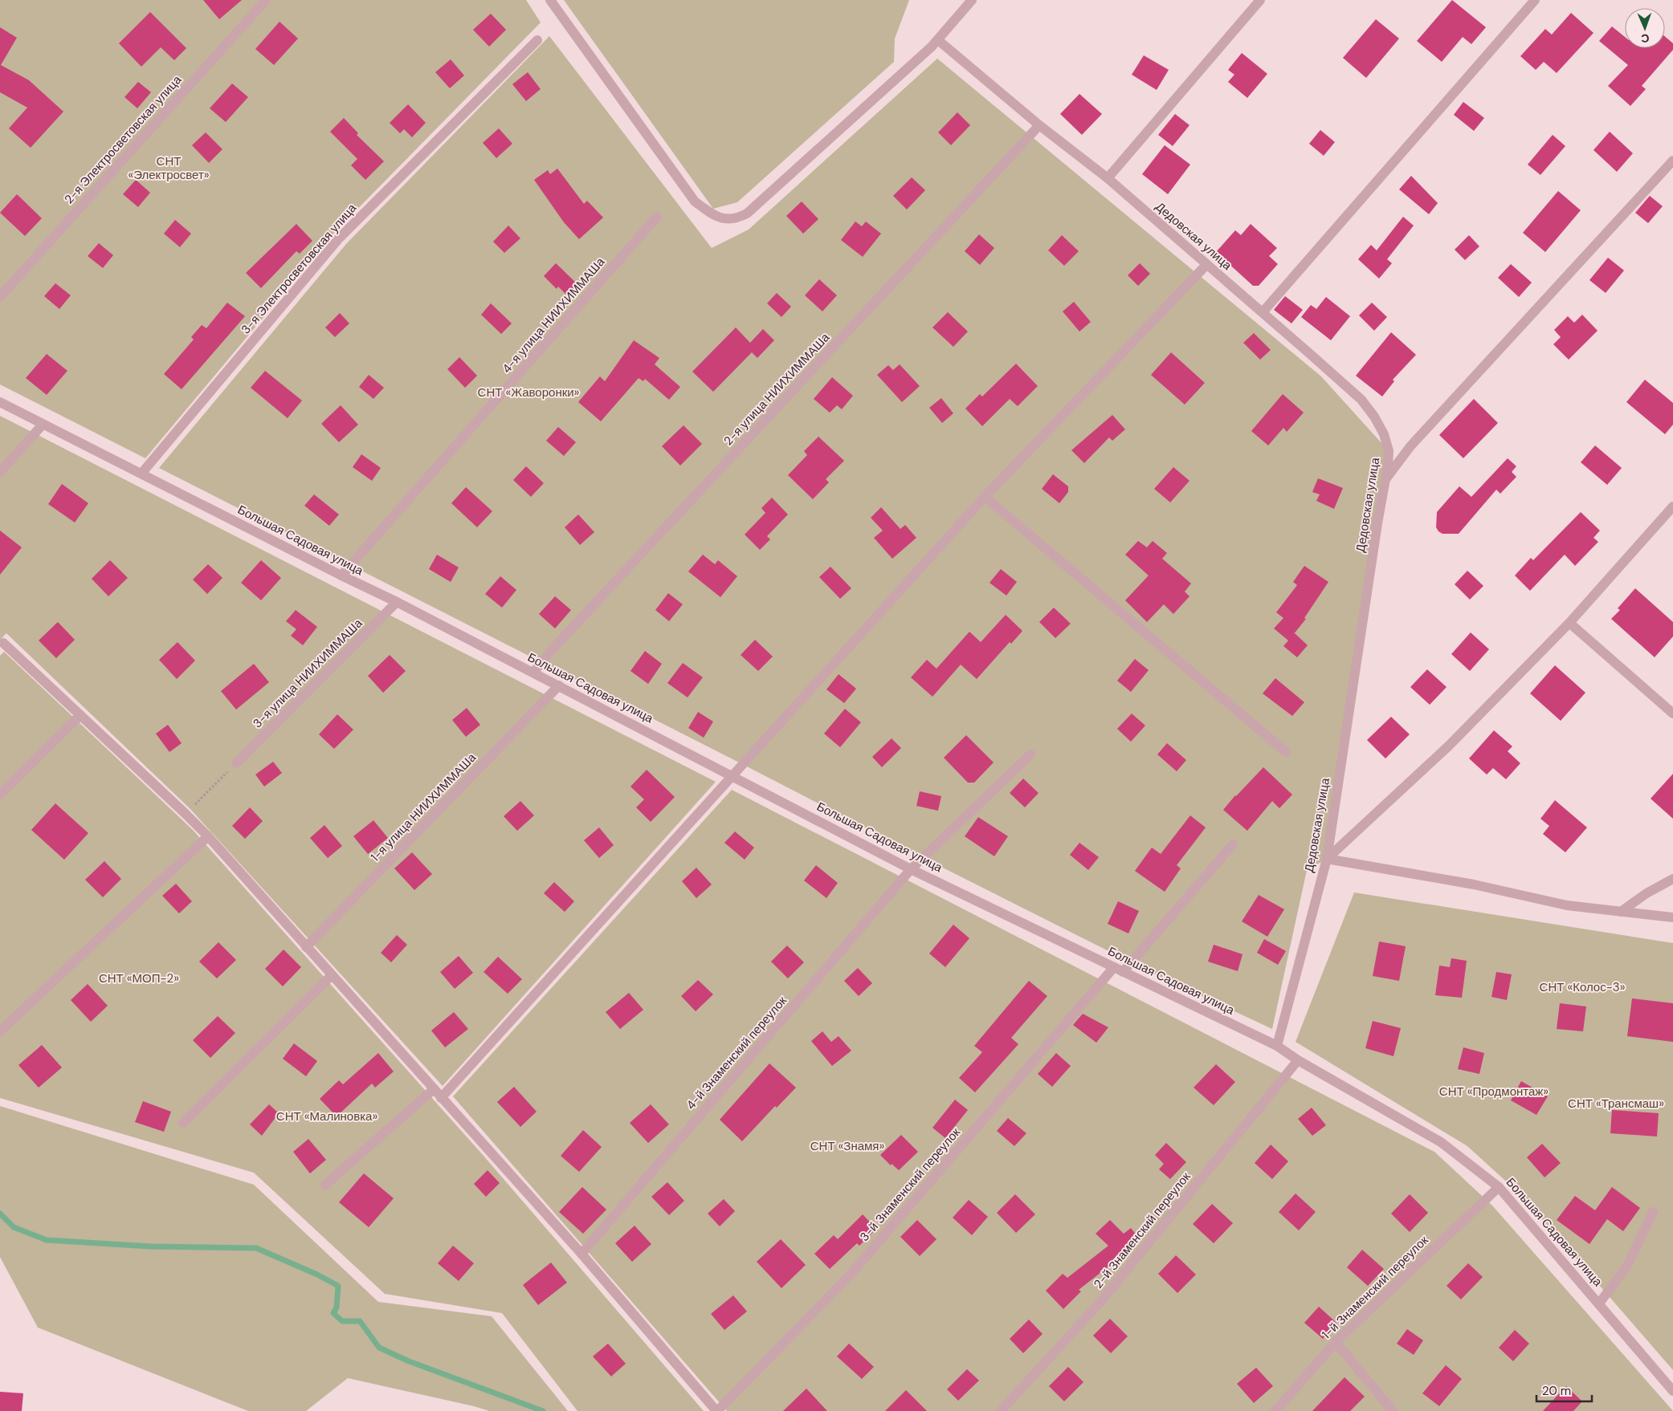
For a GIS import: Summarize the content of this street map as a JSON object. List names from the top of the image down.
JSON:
{
  "streets": {
    "street": [
      "2-я Электросветовская улица",
      "Дедовская улица",
      "3-я Электросветовская улица",
      "4-я улица НИИХИММАШа",
      "2-я улица НИИХИММАШа",
      "Большая Садовая улица",
      "3-я улица НИИХИММАШа",
      "1-я улица НИИХИММАШа",
      "4-й Знаменский переулок",
      "3-й Знаменский переулок",
      "2-й Знаменский переулок",
      "1-й Знаменский переулок"
    ]
  },
  "crossings": [
    ["Дедовская улица", "2-я улица НИИХИММАШа"],
    ["Дедовская улица", "Большая Садовая улица"],
    ["3-я Электросветовская улица", "Большая Садовая улица"],
    ["4-я улица НИИХИММАШа", "Большая Садовая улица"],
    ["2-я улица НИИХИММАШа", "Большая Садовая улица"],
    ["Большая Садовая улица", "3-я улица НИИХИММАШа"],
    ["Большая Садовая улица", "1-я улица НИИХИММАШа"],
    ["Большая Садовая улица", "4-й Знаменский переулок"],
    ["Большая Садовая улица", "3-й Знаменский переулок"],
    ["Большая Садовая улица", "2-й Знаменский переулок"],
    ["Большая Садовая улица", "1-й Знаменский переулок"]
  ],
  "parks": [
    "СНТ «Электросвет»",
    "СНТ «Жаворонки»",
    "СНТ «МОП-2»",
    "СНТ «Колос-3»",
    "СНТ «Продмонтаж»",
    "СНТ «Трансмаш»",
    "СНТ «Малиновка»",
    "СНТ «Знамя»"
  ],
  "scale_bar": "20 m",
  "north": "bottom"
}
